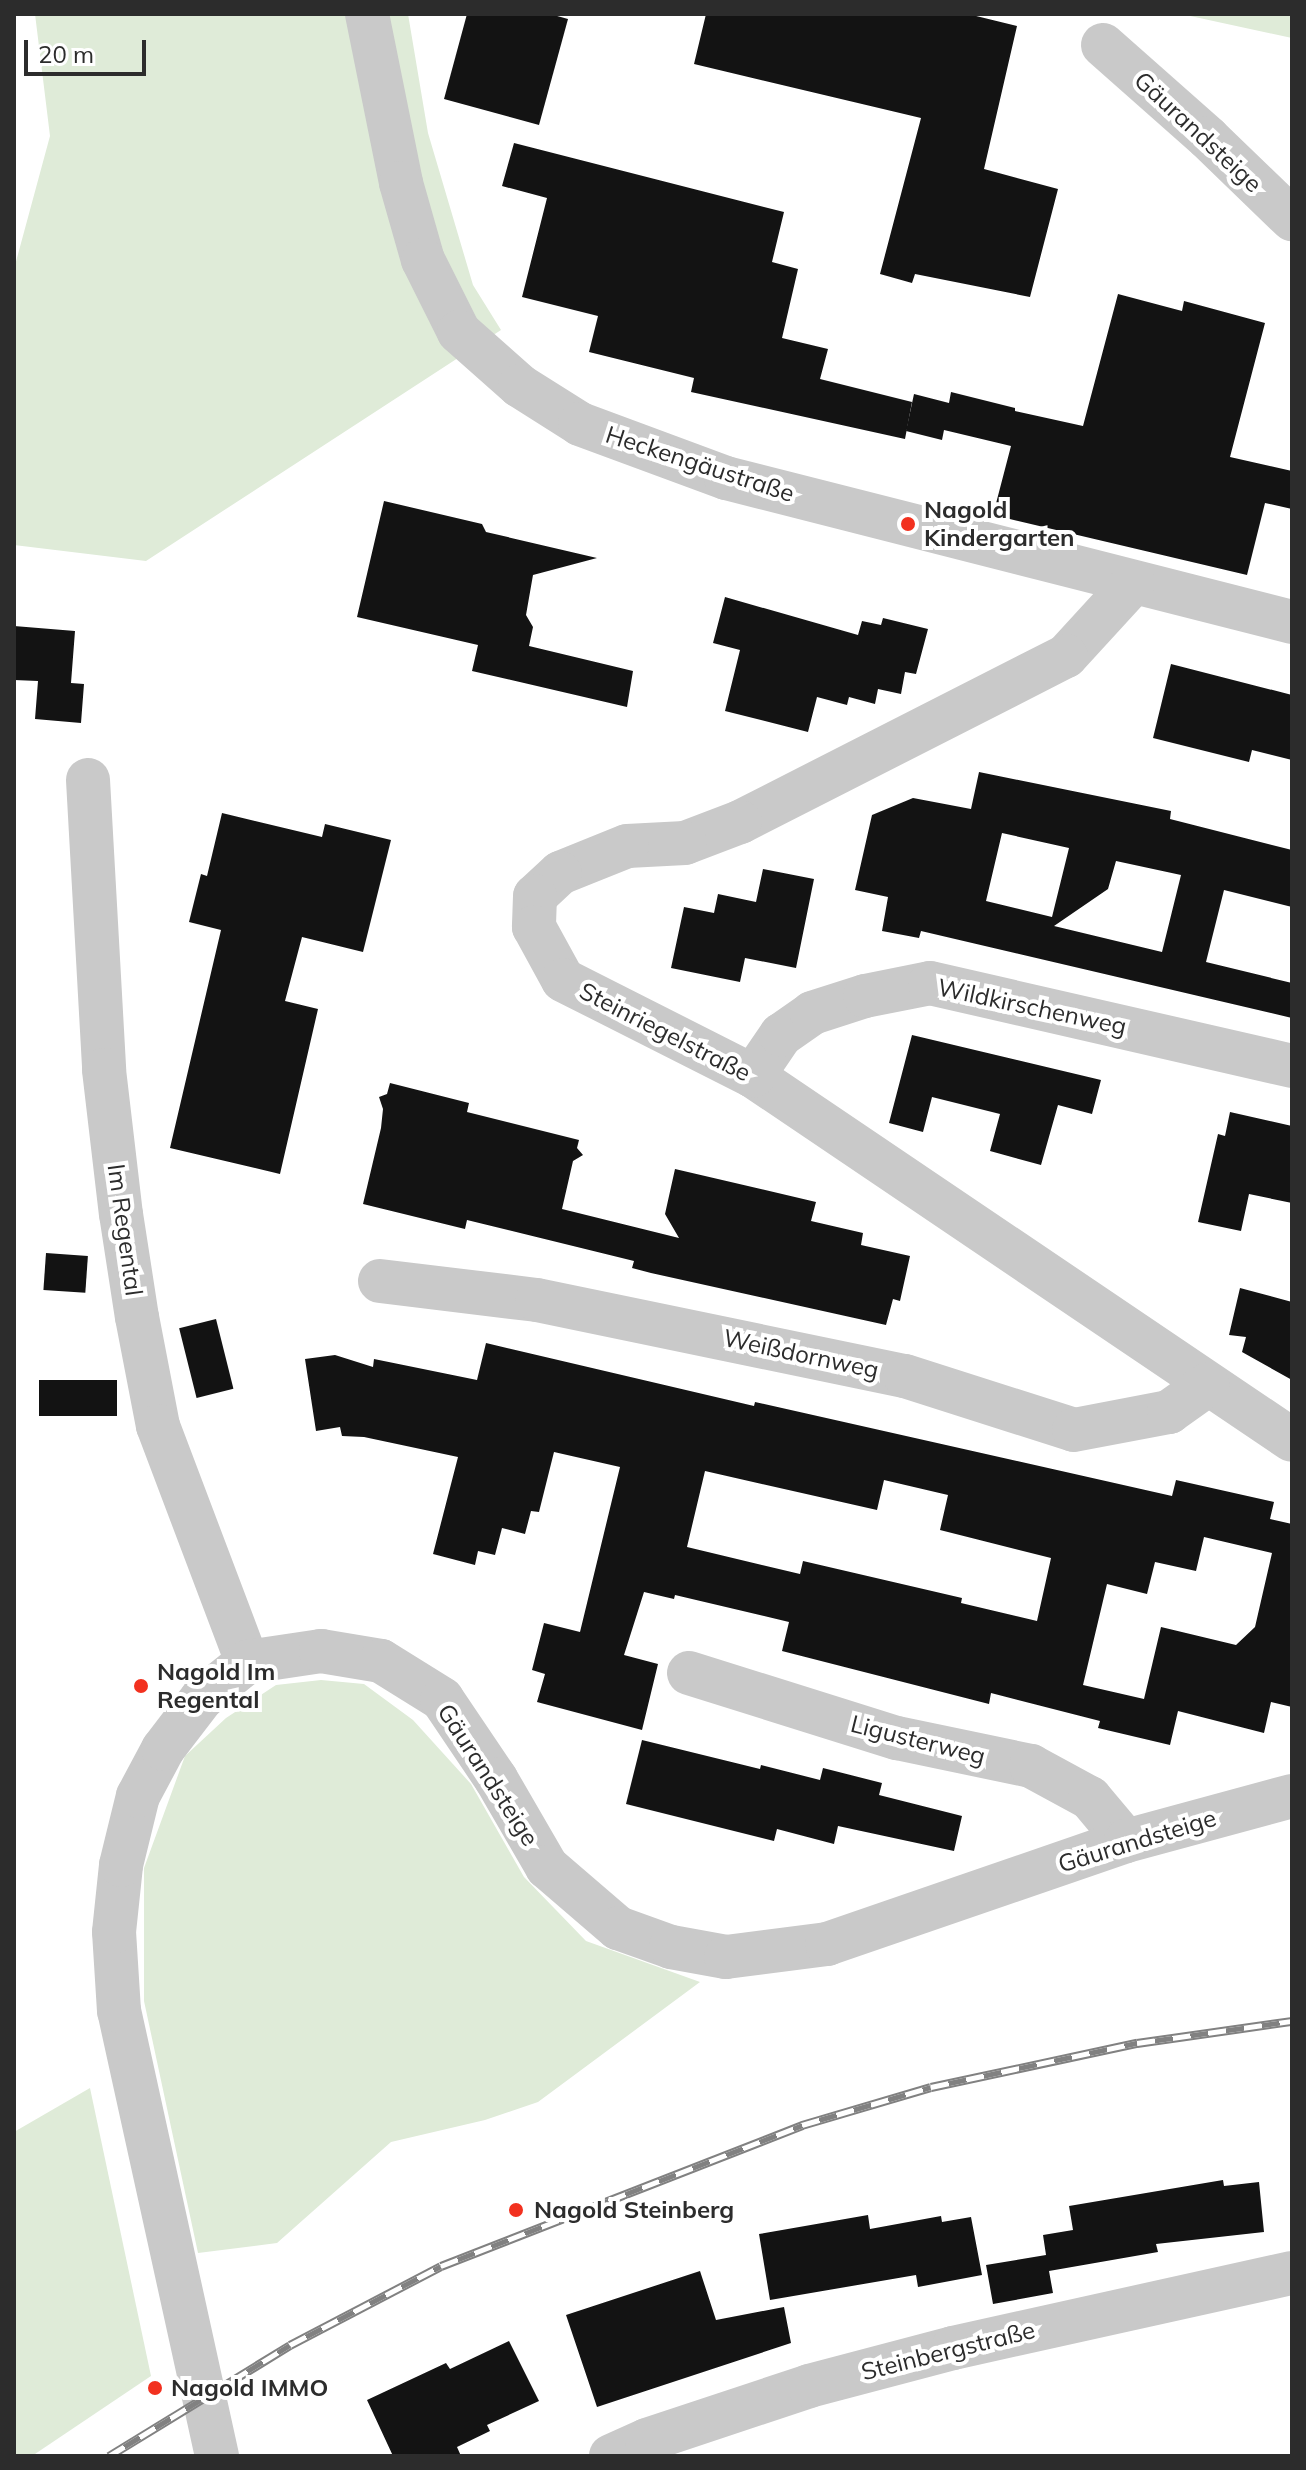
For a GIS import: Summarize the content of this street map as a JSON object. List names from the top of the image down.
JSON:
{
  "streets": {
    "street": [
      "Gäurandsteige",
      "Heckengäustraße",
      "Wildkirschenweg",
      "Steinriegelstraße",
      "Im Regental",
      "Weißdornweg",
      "Ligusterweg",
      "Steinbergstraße"
    ]
  },
  "crossings": [
    ["Gäurandsteige", "Im Regental"],
    ["Gäurandsteige", "Ligusterweg"],
    ["Heckengäustraße", "Steinriegelstraße"],
    ["Wildkirschenweg", "Steinriegelstraße"],
    ["Steinriegelstraße", "Weißdornweg"]
  ],
  "places": [
    "Nagold Kindergarten",
    "Nagold Im Regental",
    "Nagold Steinberg",
    "Nagold IMMO"
  ],
  "scale_bar": "20 m"
}
